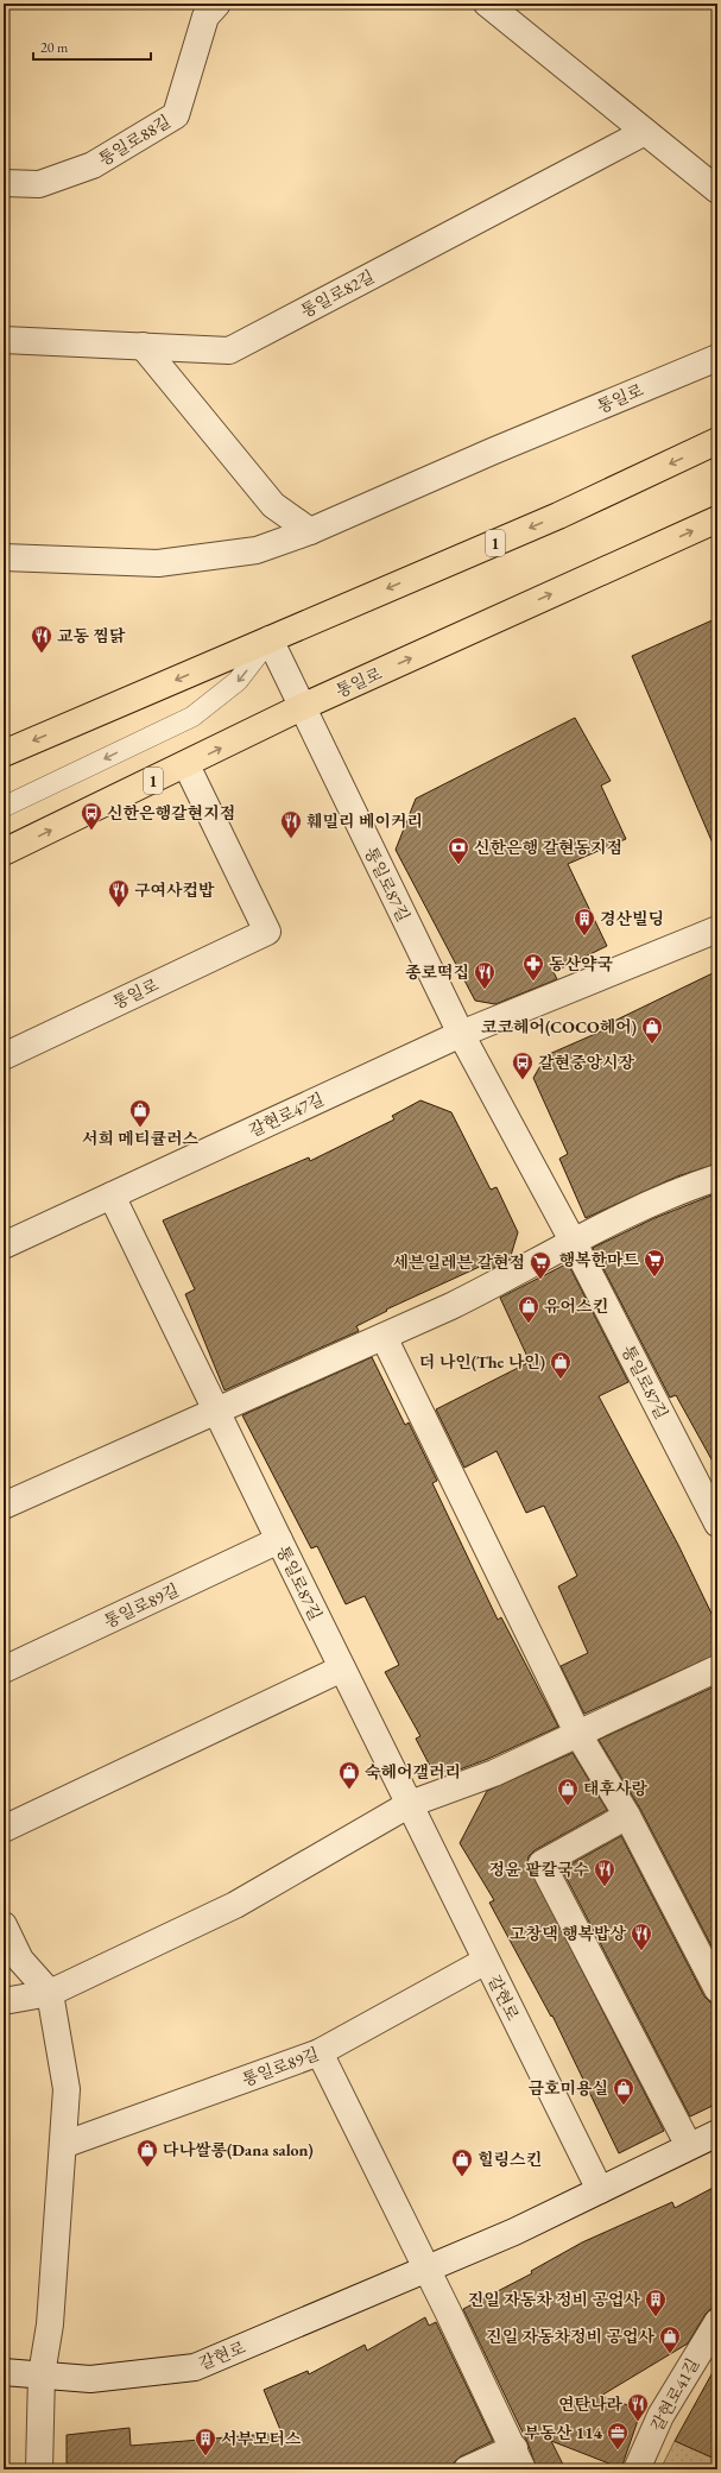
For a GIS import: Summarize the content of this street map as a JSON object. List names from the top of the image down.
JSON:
{
  "streets": {
    "main road": ["통일로", "1"],
    "street": [
      "통일로88길",
      "통일로82길",
      "통일로87길",
      "갈현로47길",
      "통일로89길",
      "갈현로",
      "갈현로41길"
    ]
  },
  "crossings": [
    ["통일로", "통일로87길"],
    ["1", "통일로87길"],
    ["통일로87길", "갈현로47길"],
    ["통일로87길", "통일로89길"],
    ["통일로87길", "갈현로"],
    ["통일로89길", "갈현로"]
  ],
  "places": {
    "restaurant": [
      "교동 찜닭",
      "훼밀리 베이커리",
      "구여사컵밥",
      "종로떡집",
      "정윤 팥칼국수",
      "고창댁 행복밥상",
      "연탄나라"
    ],
    "bus stop": ["신한은행갈현지점", "갈현중앙시장"],
    "bank": ["신한은행 갈현동지점"],
    "building": ["경산빌딩", "진일 자동차 정비 공업사", "서부모터스"],
    "pharmacy": ["동산약국"],
    "shop": [
      "코코헤어(COCO헤어)",
      "서희 메티큘러스",
      "유어스킨",
      "더 나인(The 나인)",
      "숙헤어갤러리",
      "태후사랑",
      "금호미용실",
      "다나쌀롱(Dana salon)",
      "힐링스킨",
      "진일 자동차정비 공업사"
    ],
    "supermarket": ["행복한마트", "세븐일레븐 갈현점"],
    "office": ["부동산 114"]
  },
  "scale_bar": "20 m"
}
